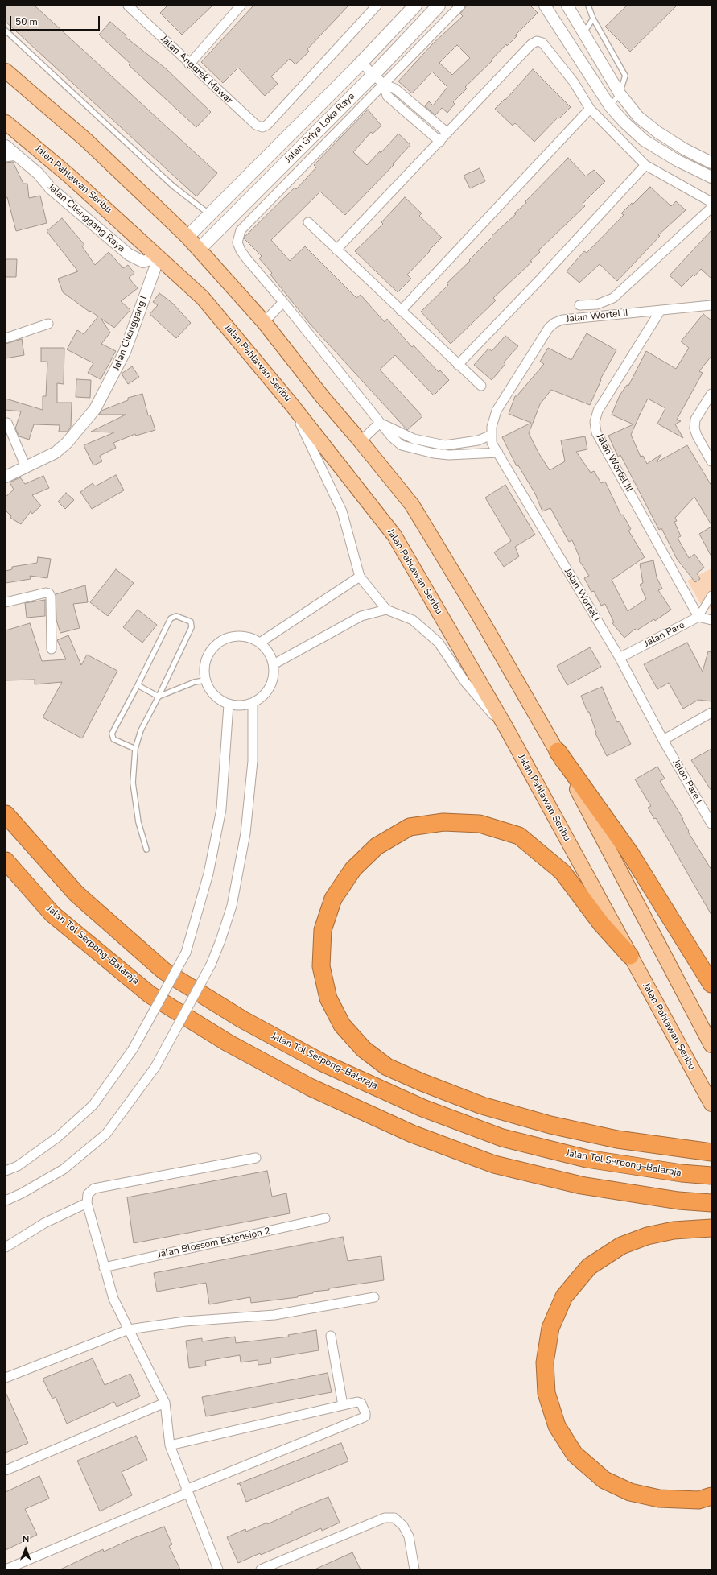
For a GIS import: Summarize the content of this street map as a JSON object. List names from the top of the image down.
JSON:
{
  "streets": {
    "highway": ["Jalan Tol Serpong–Balaraja"],
    "main road": ["Jalan Griya Loka Raya", "Jalan Pahlawan Seribu"],
    "street": [
      "Jalan Anggrek Mawar",
      "Jalan Cilenggang Raya",
      "Jalan Wortel II",
      "Jalan Cilenggang I",
      "Jalan Wortel III",
      "Jalan Wortel I",
      "Jalan Pare",
      "Jalan Pare I",
      "Jalan Blossom Extension 2"
    ]
  },
  "crossings": [
    ["Jalan Pahlawan Seribu", "Jalan Cilenggang Raya"],
    ["Jalan Pahlawan Seribu", "Jalan Cilenggang I"],
    ["Jalan Cilenggang Raya", "Jalan Cilenggang I"],
    ["Jalan Wortel II", "Jalan Wortel III"],
    ["Jalan Wortel II", "Jalan Wortel I"],
    ["Jalan Wortel III", "Jalan Pare"],
    ["Jalan Wortel I", "Jalan Pare"],
    ["Jalan Wortel I", "Jalan Pare I"]
  ],
  "scale_bar": "50 m",
  "north": "top"
}
